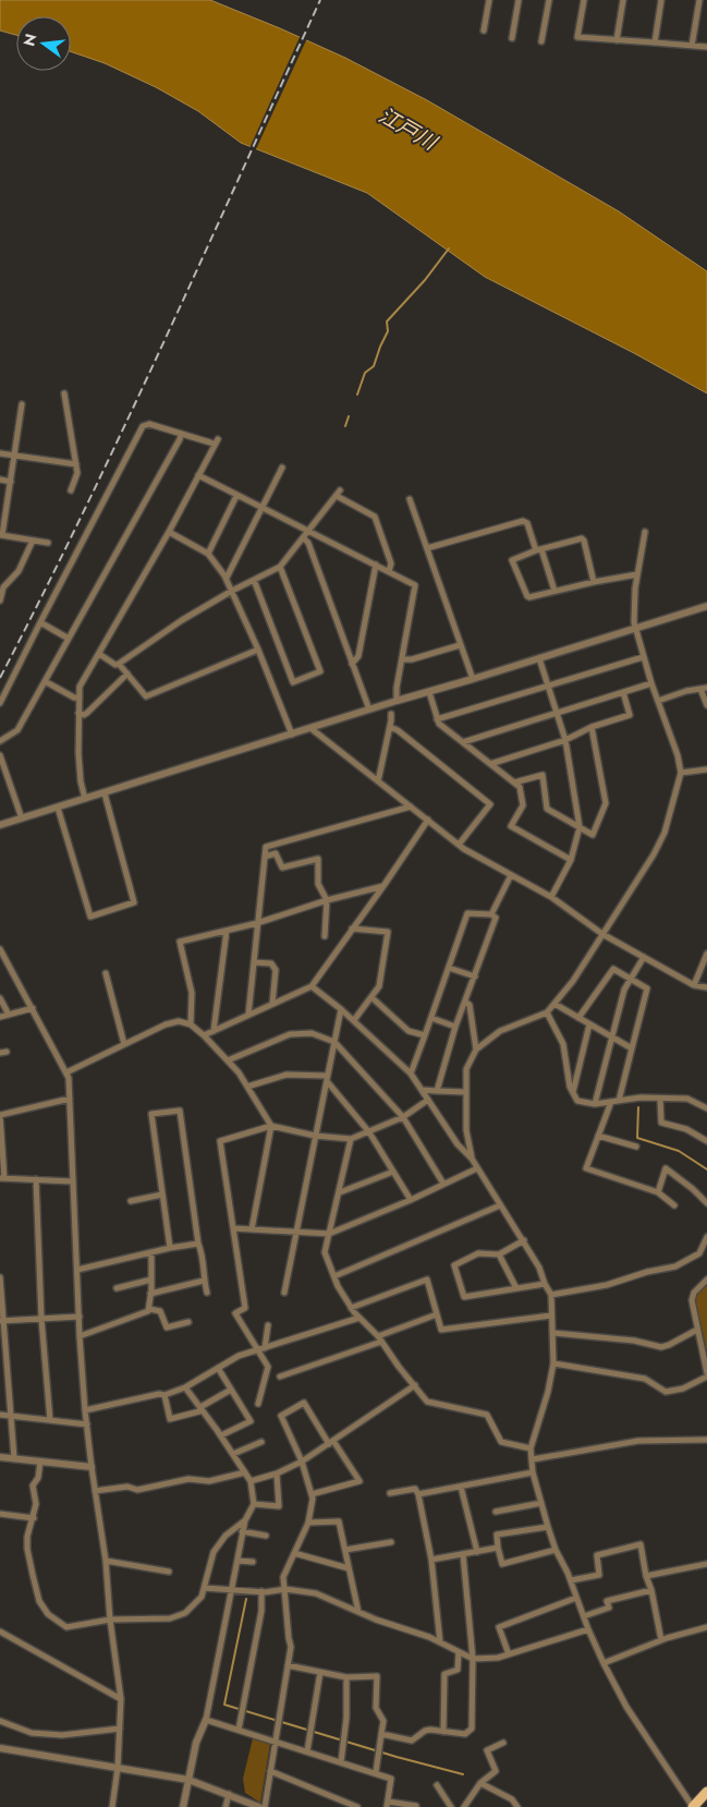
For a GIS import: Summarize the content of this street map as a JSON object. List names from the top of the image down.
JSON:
{
  "water": ["江戸川"],
  "north": "left"
}
